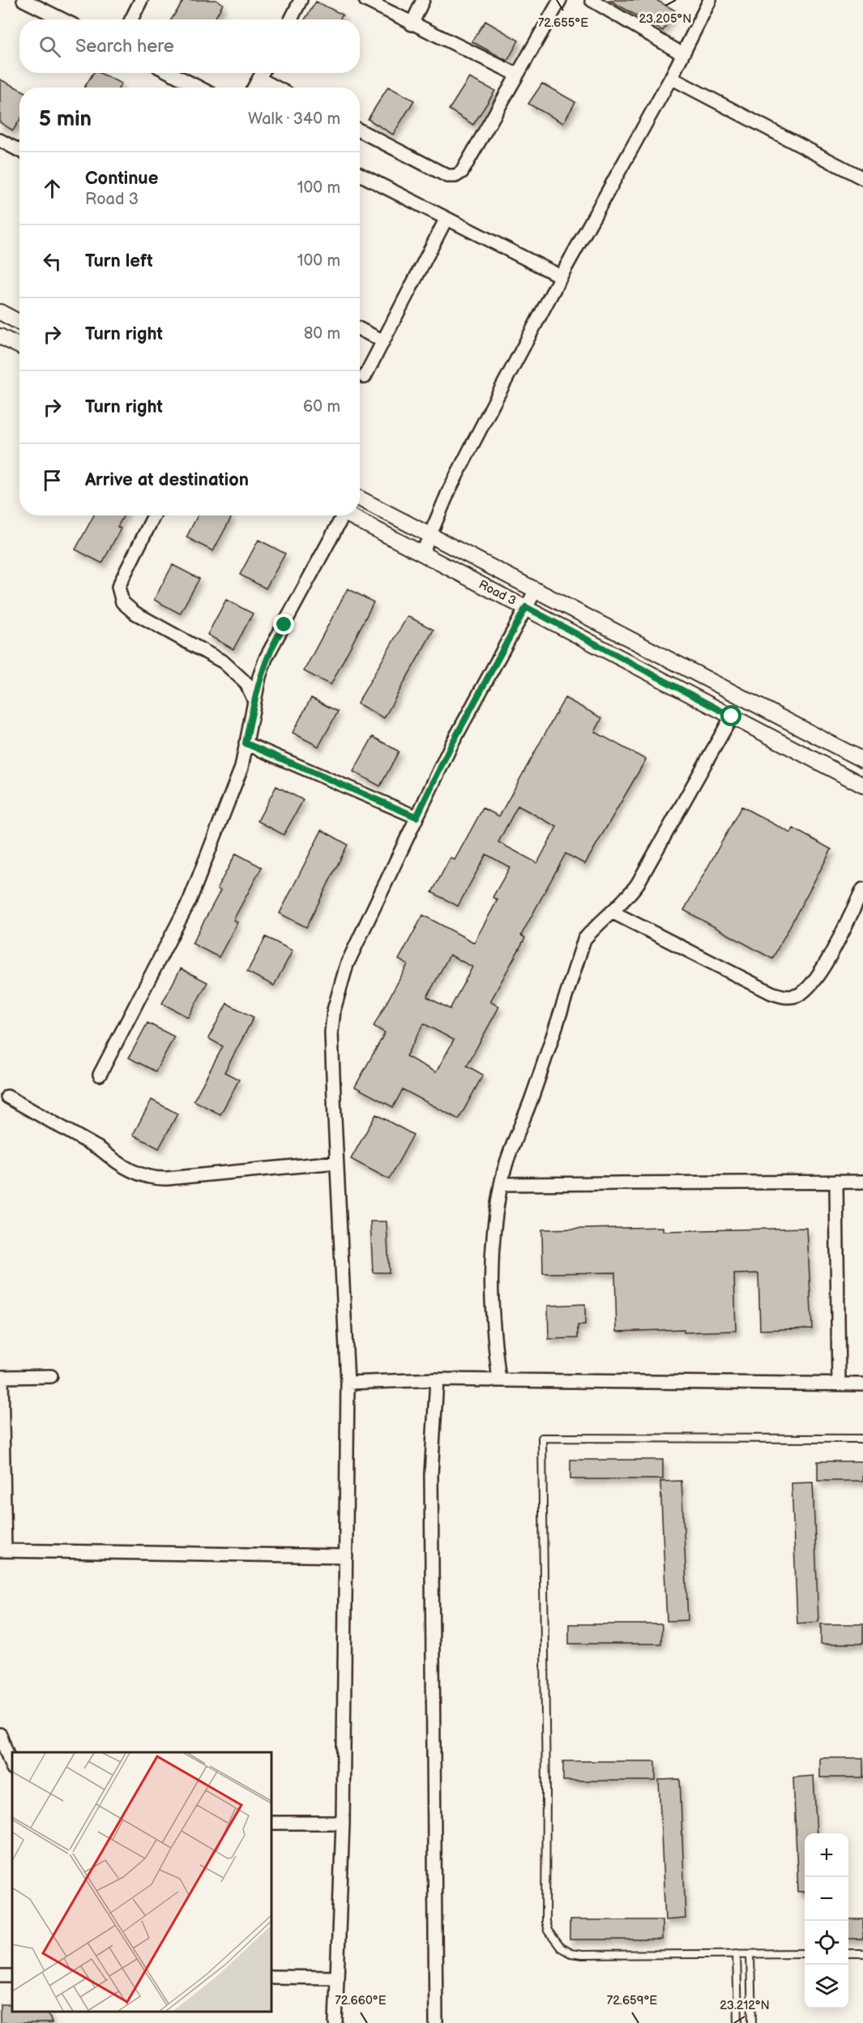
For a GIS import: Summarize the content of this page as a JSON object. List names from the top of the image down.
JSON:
{
  "streets": {
    "street": ["Road 3"]
  },
  "page": {
    "search": "Search here",
    "heading": ["5 min", "Walk · 340 m"],
    "list": [
      ["Continue", "Road 3", "100 m"],
      ["Turn left", "100 m"],
      ["Turn right", "80 m"],
      ["Turn right", "60 m"],
      "Arrive at destination"
    ],
    "map_buttons": ["+", "−"]
  },
  "coordinates": [
    "23.205°N",
    "72.655°E",
    "72.660°E",
    "72.659°E",
    "23.212°N"
  ]
}
